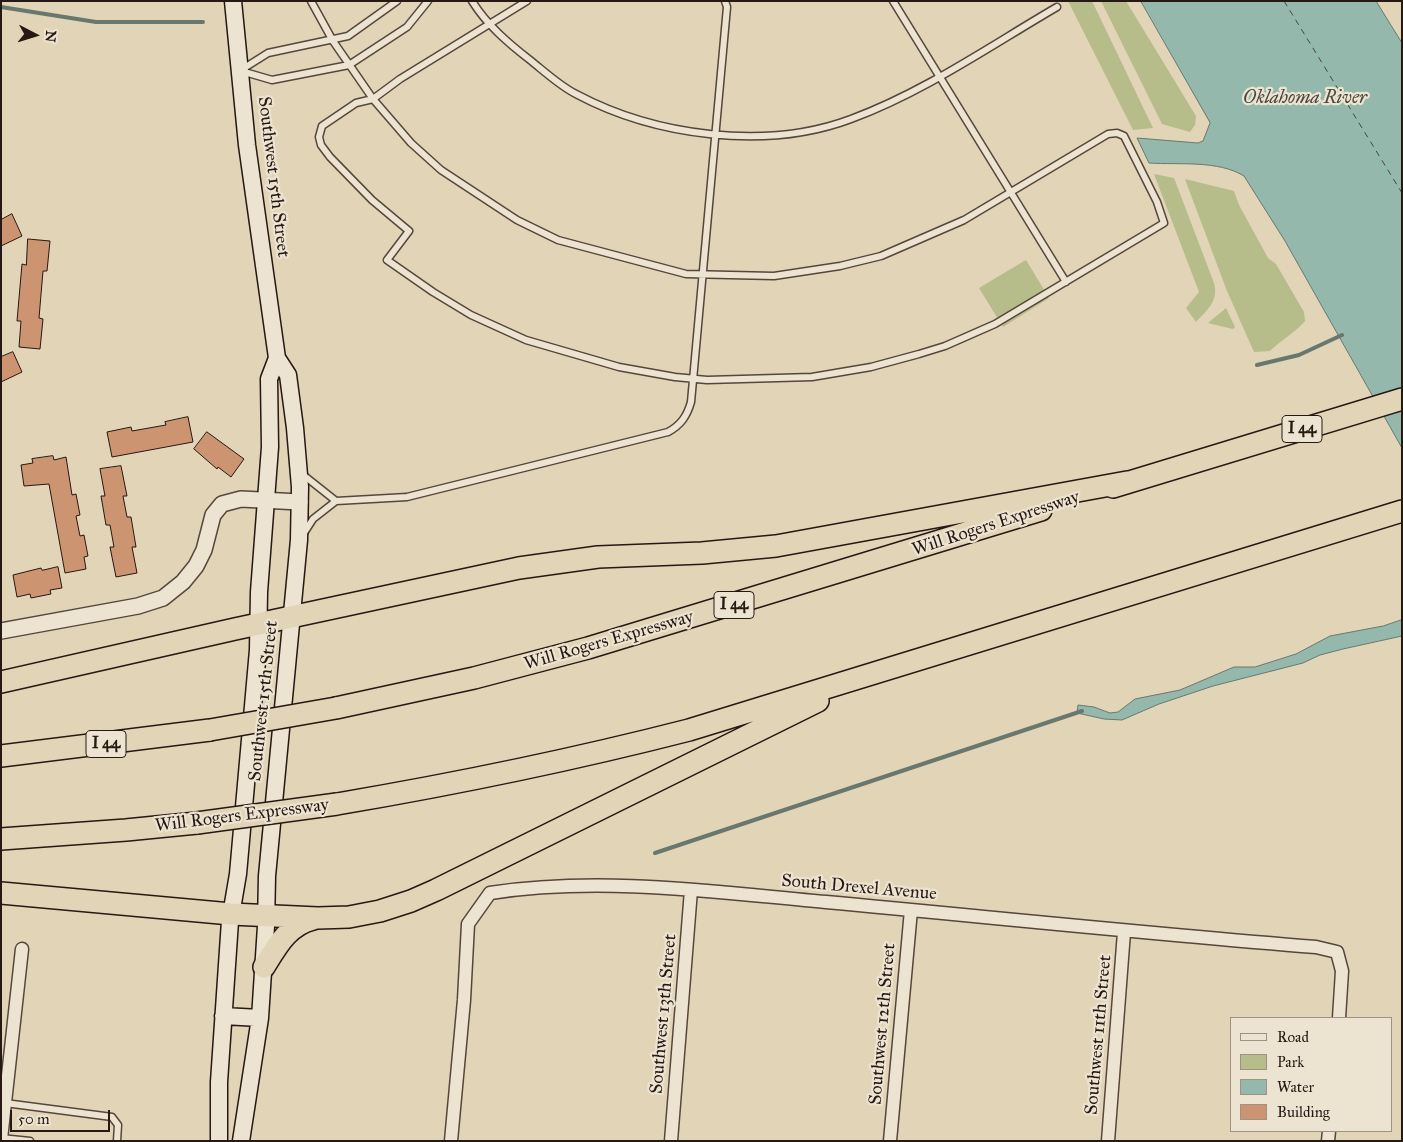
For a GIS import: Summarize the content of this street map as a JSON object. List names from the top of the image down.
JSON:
{
  "streets": {
    "highway": ["I 44", "Will Rogers Expressway"],
    "main road": ["Southwest 15th Street"],
    "street": [
      "South Drexel Avenue",
      "Southwest 13th Street",
      "Southwest 12th Street",
      "Southwest 11th Street"
    ]
  },
  "crossings": [
    ["South Drexel Avenue", "Southwest 13th Street"],
    ["South Drexel Avenue", "Southwest 12th Street"],
    ["South Drexel Avenue", "Southwest 11th Street"]
  ],
  "water": ["Oklahoma River"],
  "legend": [
    "Road",
    "Park",
    "Water",
    "Building"
  ],
  "scale_bar": "50 m",
  "north": "right"
}
